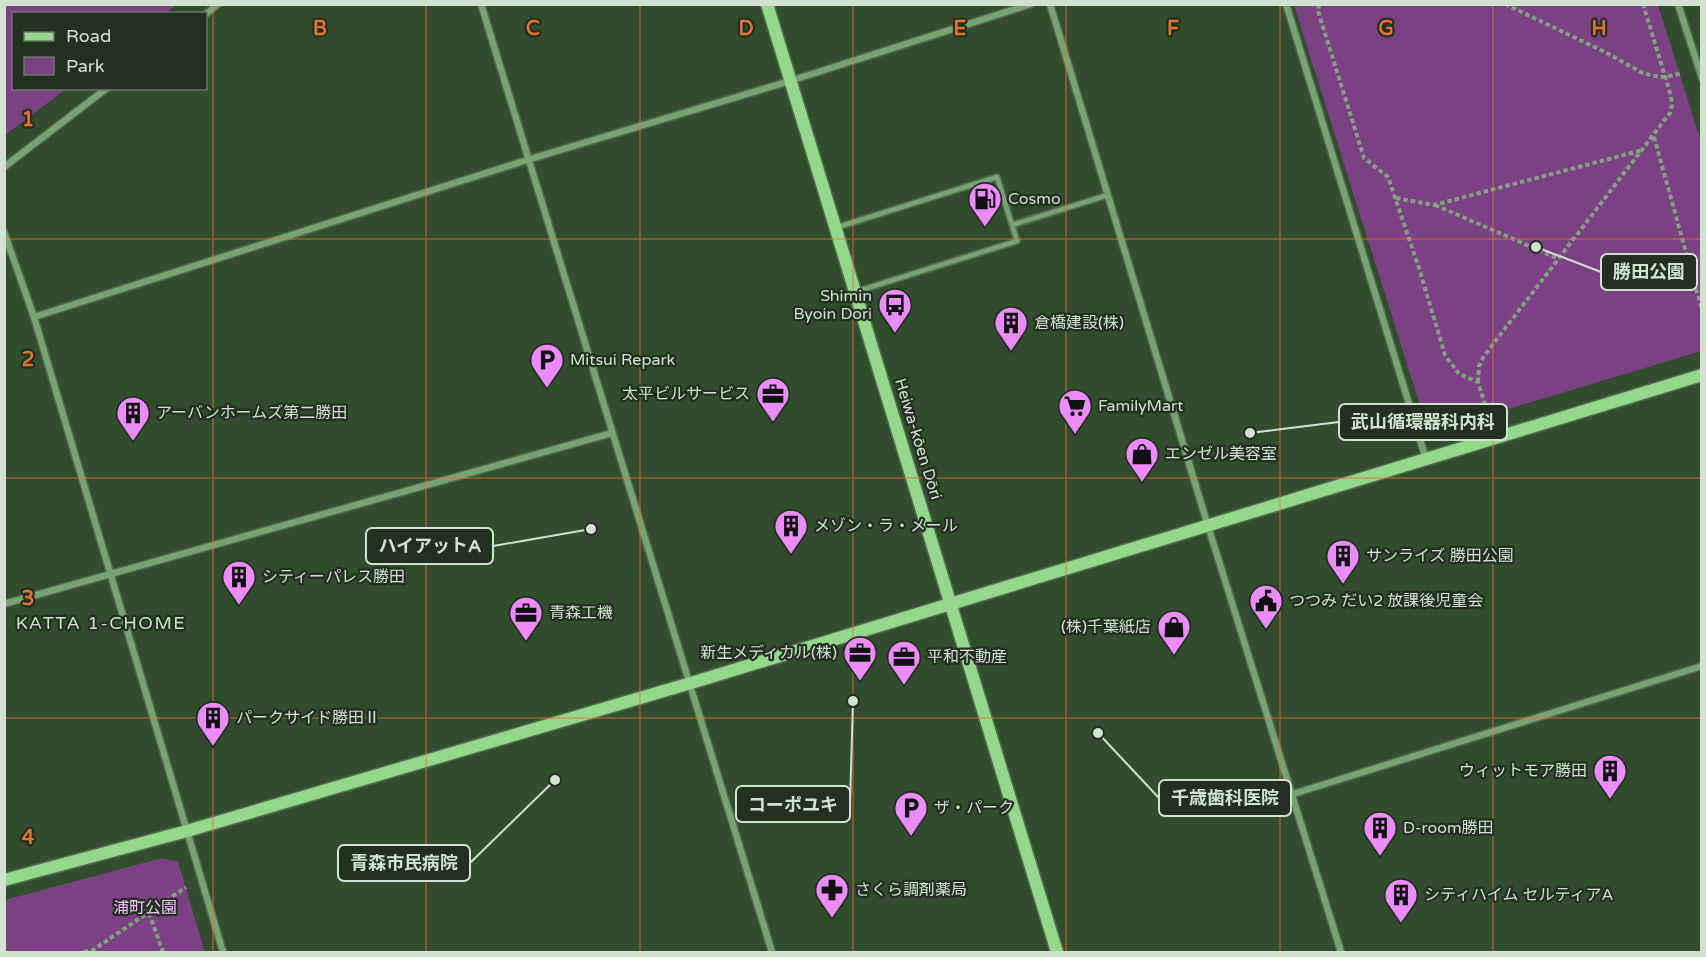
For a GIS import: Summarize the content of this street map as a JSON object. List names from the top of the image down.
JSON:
{
  "streets": {
    "street": ["Heiwa-kōen Dōri"]
  },
  "districts": ["KATTA 1-CHOME"],
  "parks": ["浦町公園"],
  "places": {
    "fuel station": ["Cosmo"],
    "other": [
      "勝田公園",
      "武山循環器科内科",
      "ハイアットA",
      "コーポユキ",
      "千歳歯科医院",
      "青森市民病院"
    ],
    "bus stop": ["Shimin Byoin Dori"],
    "building": [
      "倉橋建設(株)",
      "アーバンホームズ第二勝田",
      "メゾン・ラ・メール",
      "サンライズ 勝田公園",
      "シティーパレス勝田",
      "パークサイド勝田Ⅱ",
      "ウィットモア勝田",
      "D-room勝田",
      "シティハイム セルティアA"
    ],
    "parking": ["Mitsui Repark", "ザ・パーク"],
    "office": [
      "太平ビルサービス",
      "青森工機",
      "新生メディカル(株)",
      "平和不動産"
    ],
    "supermarket": ["FamilyMart"],
    "shop": ["エンゼル美容室", "(株)千葉紙店"],
    "public building": ["つつみ だい2 放課後児童会"],
    "pharmacy": ["さくら調剤薬局"]
  },
  "legend": ["Road", "Park"],
  "grid": {
    "columns": [
      "B",
      "C",
      "D",
      "E",
      "F",
      "G",
      "H"
    ],
    "rows": [
      "1",
      "2",
      "3",
      "4"
    ]
  }
}
